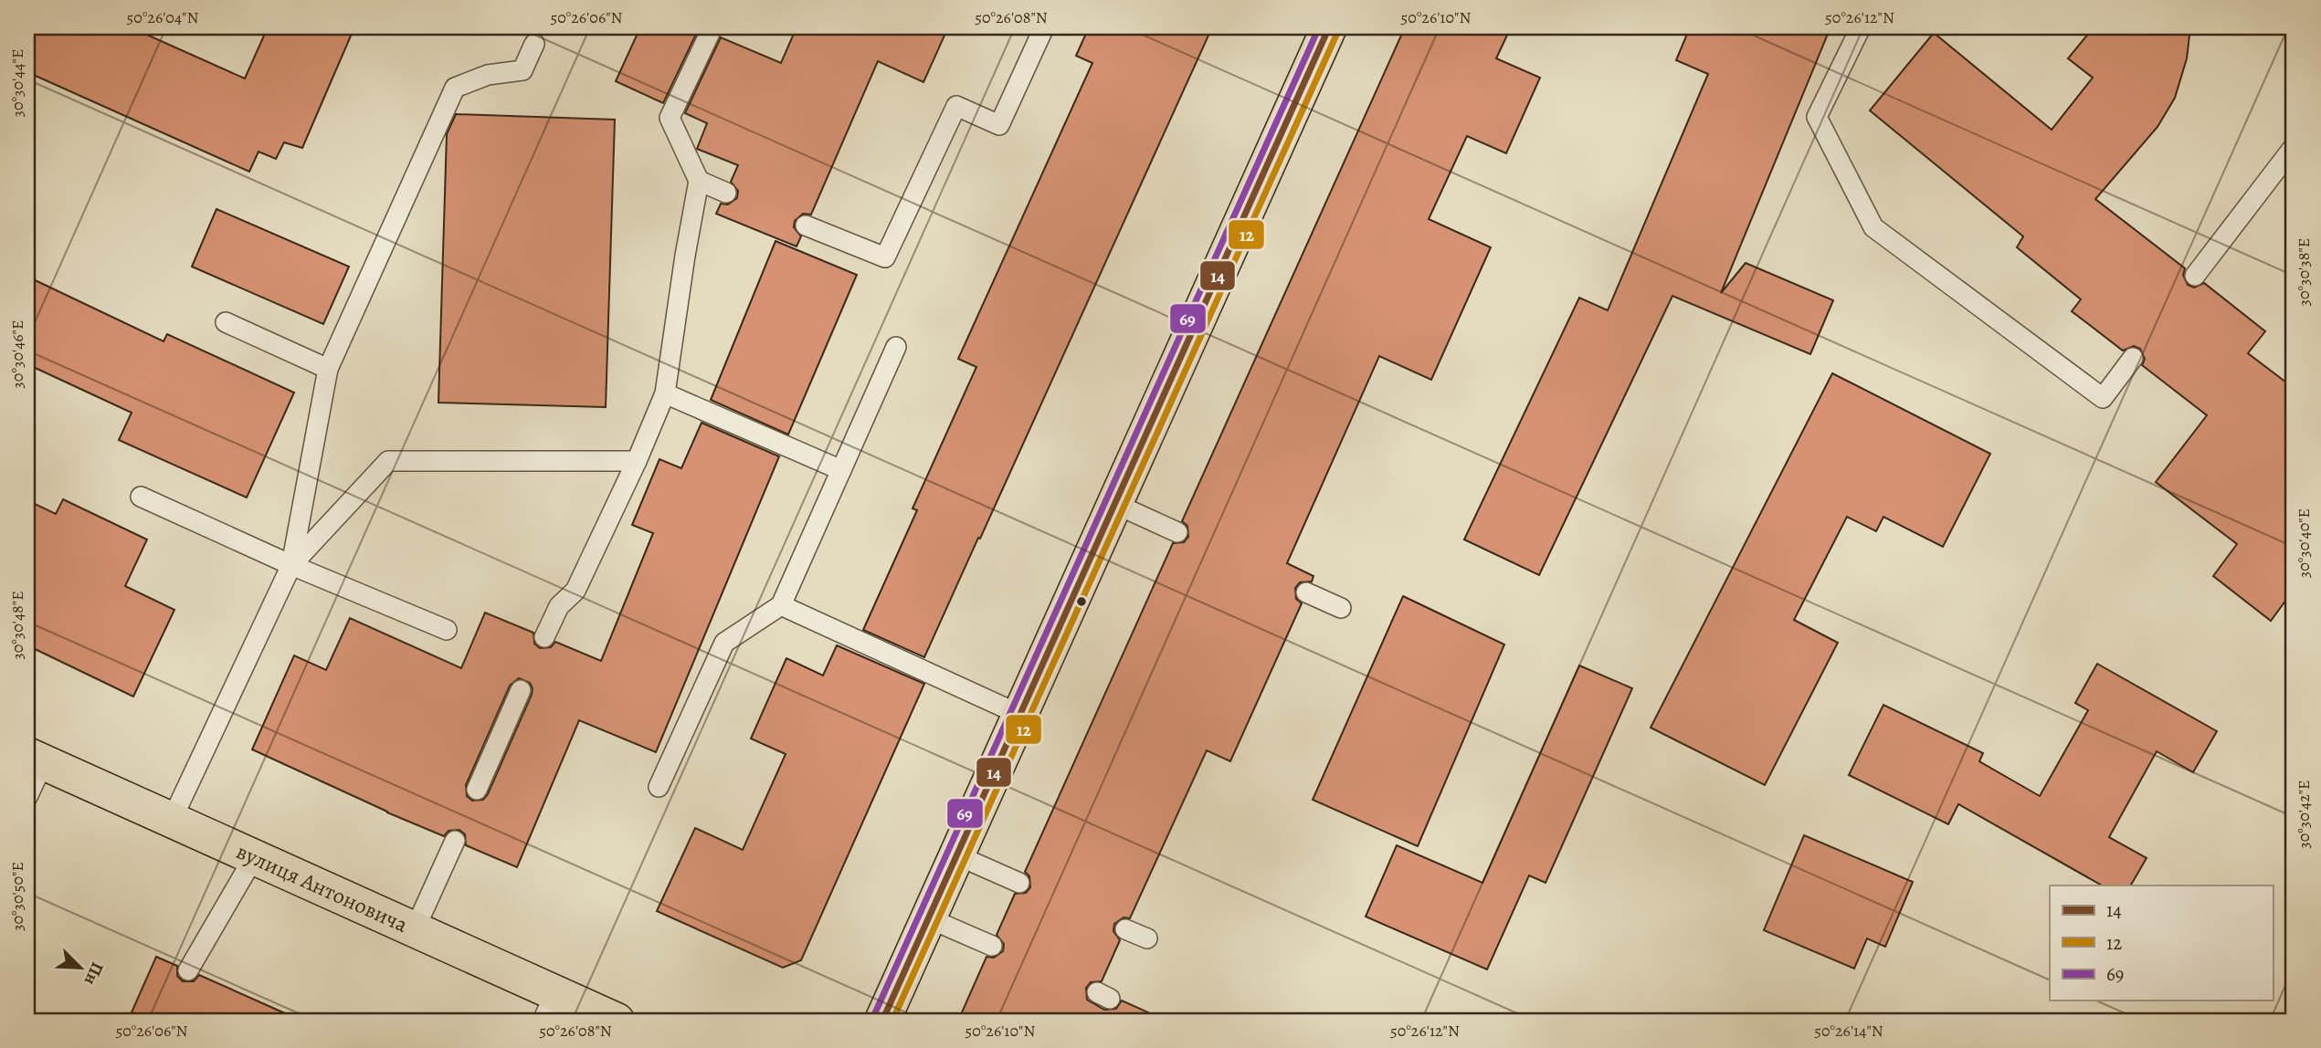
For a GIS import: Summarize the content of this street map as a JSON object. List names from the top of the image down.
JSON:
{
  "streets": {
    "main road": ["вулиця Антоновича"]
  },
  "lines": ["transit line 14", "transit line 69", "transit line 12"],
  "legend": ["14", "12", "69"],
  "north": "bottom right",
  "coordinates": [
    "50°26'04\"N",
    "50°26'06\"N",
    "50°26'08\"N",
    "50°26'10\"N",
    "50°26'12\"N",
    "30°30'44\"E",
    "30°30'38\"E",
    "30°30'46\"E",
    "30°30'40\"E",
    "30°30'48\"E",
    "30°30'42\"E",
    "30°30'50\"E",
    "50°26'14\"N"
  ]
}
